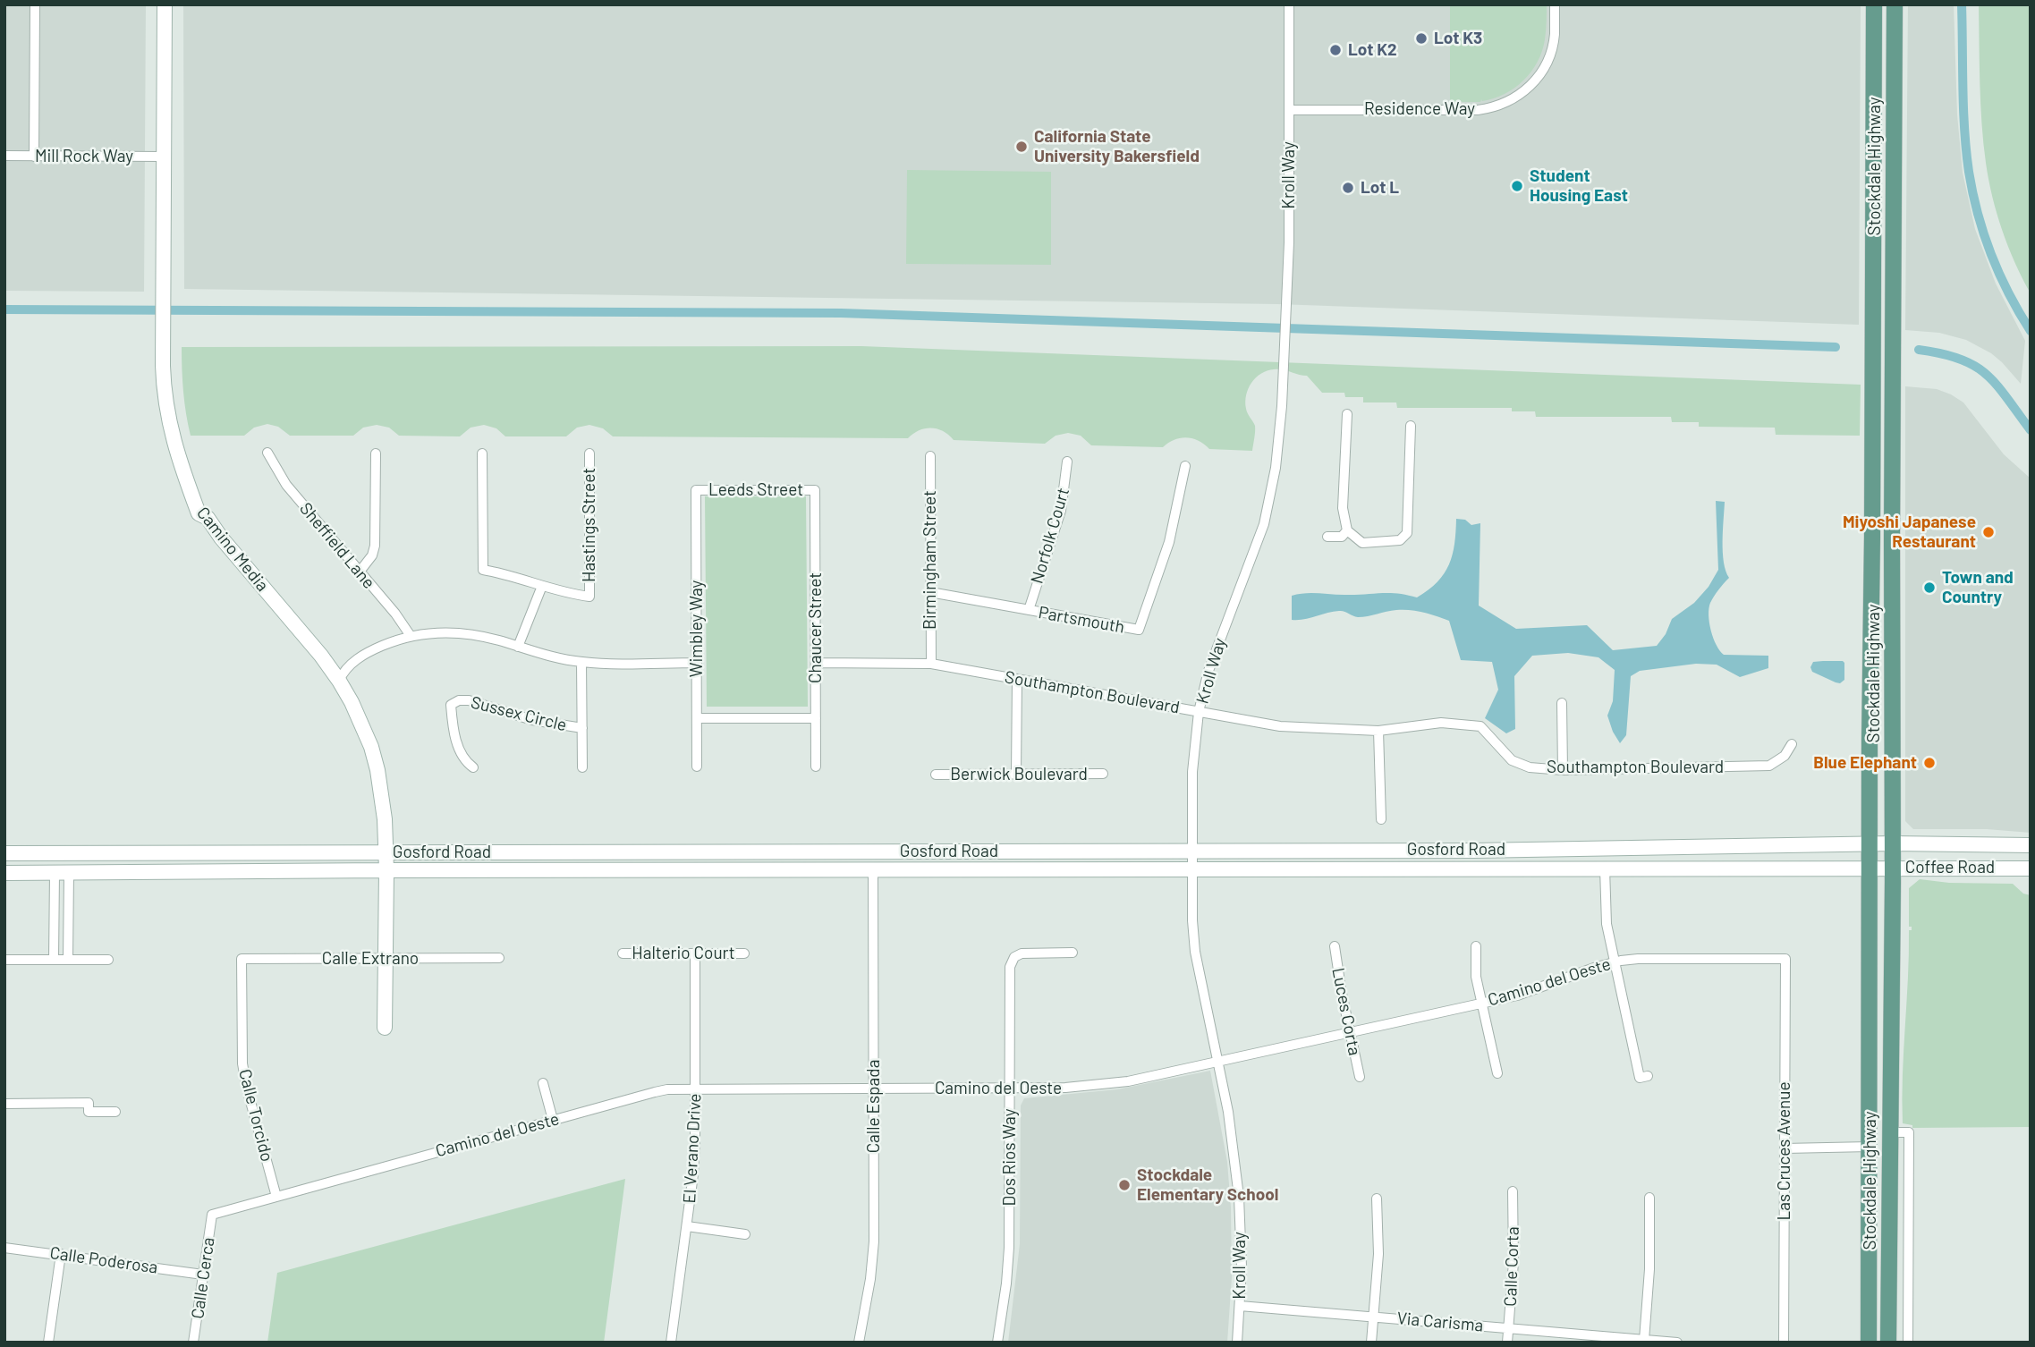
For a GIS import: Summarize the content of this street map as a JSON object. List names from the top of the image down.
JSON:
{
  "streets": {
    "main road": [
      "Stockdale Highway",
      "Camino Media",
      "Gosford Road",
      "Coffee Road"
    ],
    "street": [
      "Residence Way",
      "Mill Rock Way",
      "Kroll Way",
      "Leeds Street",
      "Hastings Street",
      "Norfolk Court",
      "Sheffield Lane",
      "Birmingham Street",
      "Partsmouth",
      "Chaucer Street",
      "Wimbley Way",
      "Southampton Boulevard",
      "Sussex Circle",
      "Berwick Boulevard",
      "Halterio Court",
      "Calle Extrano",
      "Camino del Oeste",
      "Luces Corta",
      "Calle Espada",
      "Calle Torcido",
      "El Verano Drive",
      "Las Cruces Avenue",
      "Dos Rios Way",
      "Calle Poderosa",
      "Calle Corta",
      "Calle Cerca",
      "Via Carisma"
    ]
  },
  "crossings": [
    ["Residence Way", "Kroll Way"],
    ["Mill Rock Way", "Camino Media"],
    ["Stockdale Highway", "Gosford Road"],
    ["Stockdale Highway", "Coffee Road"],
    ["Kroll Way", "Southampton Boulevard"],
    ["Kroll Way", "Gosford Road"],
    ["Kroll Way", "Camino del Oeste"],
    ["Kroll Way", "Via Carisma"],
    ["Leeds Street", "Chaucer Street"],
    ["Leeds Street", "Wimbley Way"],
    ["Norfolk Court", "Partsmouth"],
    ["Camino Media", "Gosford Road"],
    ["Camino Media", "Calle Extrano"],
    ["Birmingham Street", "Partsmouth"],
    ["Birmingham Street", "Southampton Boulevard"],
    ["Chaucer Street", "Southampton Boulevard"],
    ["Gosford Road", "Coffee Road"],
    ["Gosford Road", "Calle Espada"],
    ["Halterio Court", "El Verano Drive"],
    ["Calle Extrano", "Calle Torcido"],
    ["Camino del Oeste", "Luces Corta"],
    ["Camino del Oeste", "Calle Espada"],
    ["Camino del Oeste", "Calle Torcido"],
    ["Camino del Oeste", "El Verano Drive"],
    ["Camino del Oeste", "Las Cruces Avenue"],
    ["Camino del Oeste", "Dos Rios Way"],
    ["Camino del Oeste", "Calle Cerca"],
    ["Calle Poderosa", "Calle Cerca"],
    ["Calle Corta", "Via Carisma"]
  ],
  "places": [
    "Lot K3",
    "Lot K2",
    "California State University Bakersfield",
    "Student Housing East",
    "Lot L",
    "Miyoshi Japanese Restaurant",
    "Town and Country",
    "Blue Elephant",
    "Stockdale Elementary School"
  ]
}
